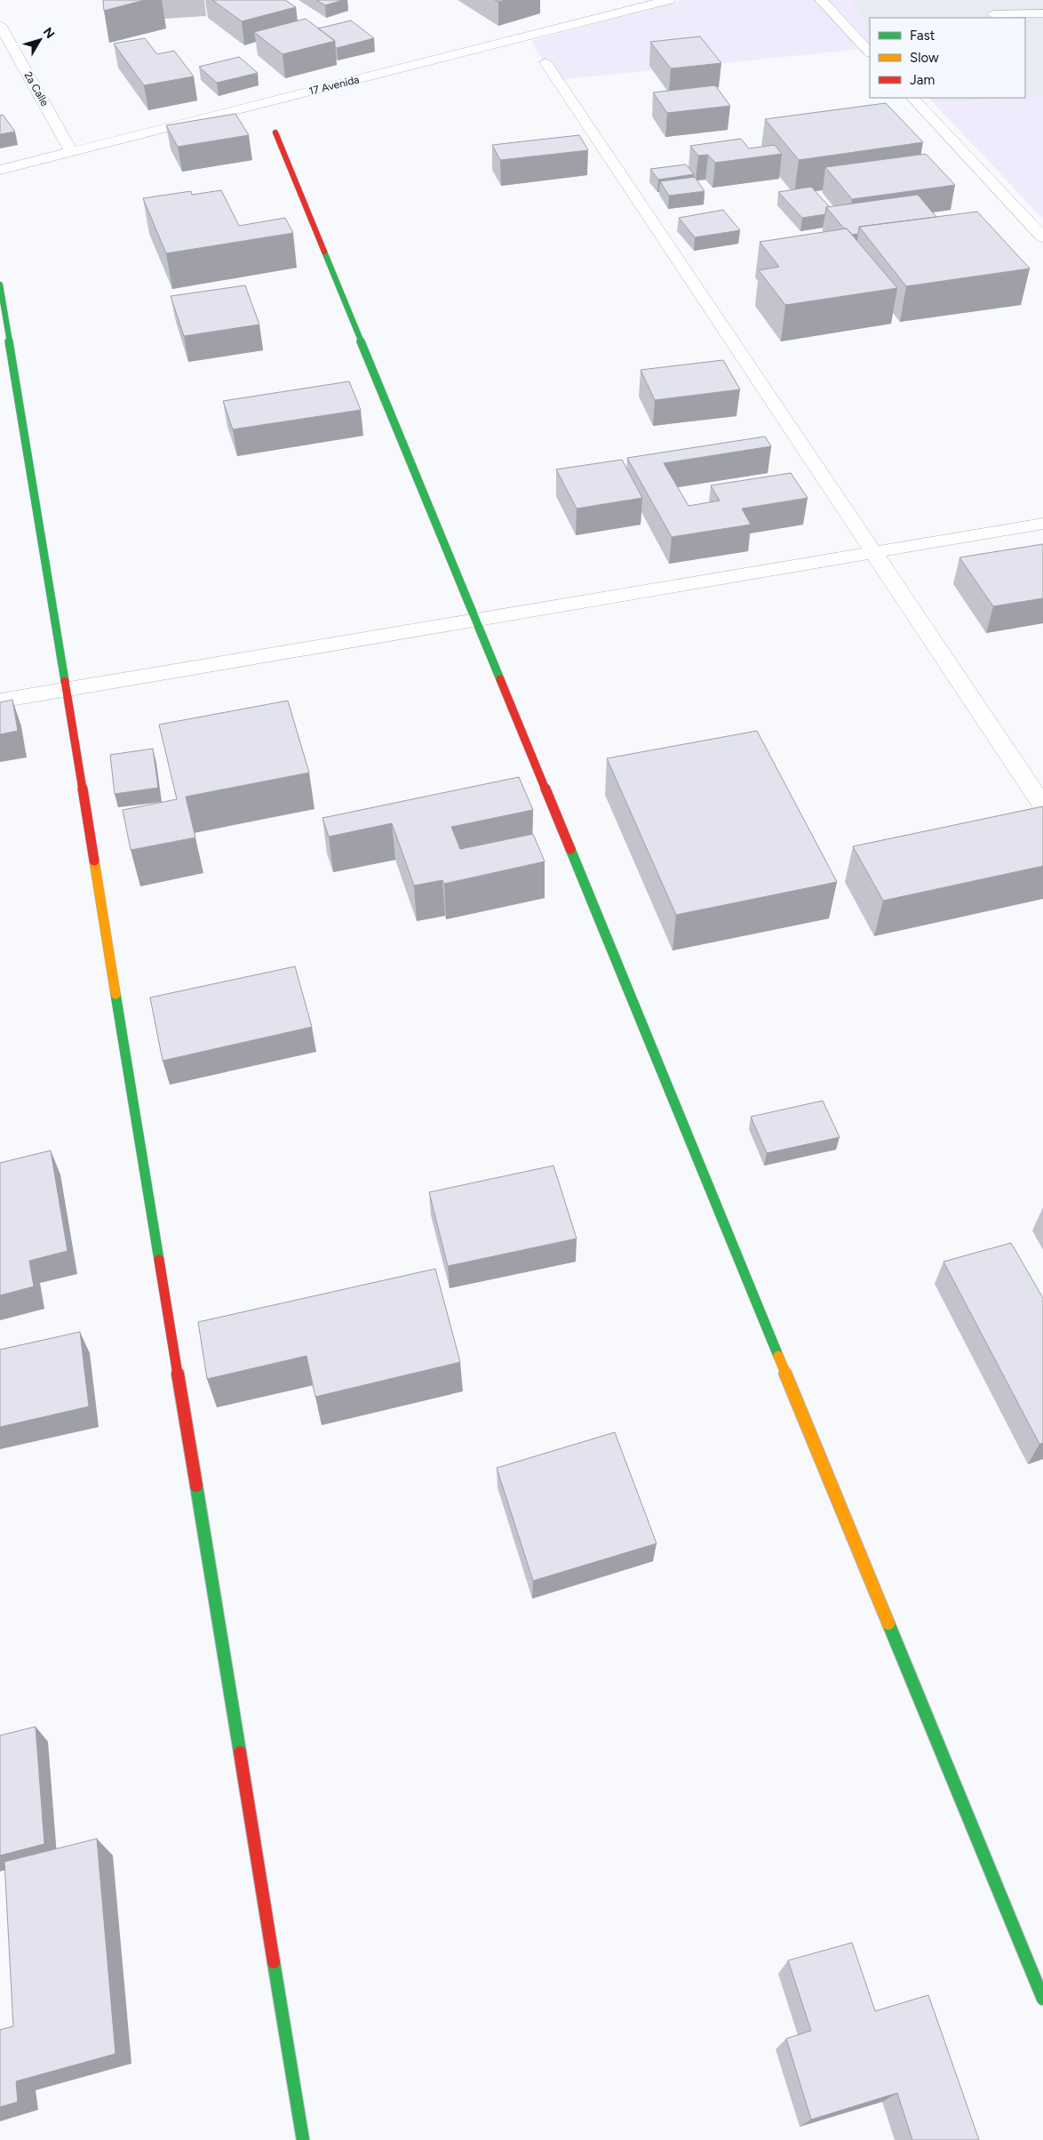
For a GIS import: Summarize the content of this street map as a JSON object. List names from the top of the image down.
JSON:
{
  "streets": {
    "street": ["17 Avenida", "2a Calle"]
  },
  "crossings": [
    ["17 Avenida", "2a Calle"]
  ],
  "legend": ["Fast", "Slow", "Jam"],
  "north": "top right"
}
